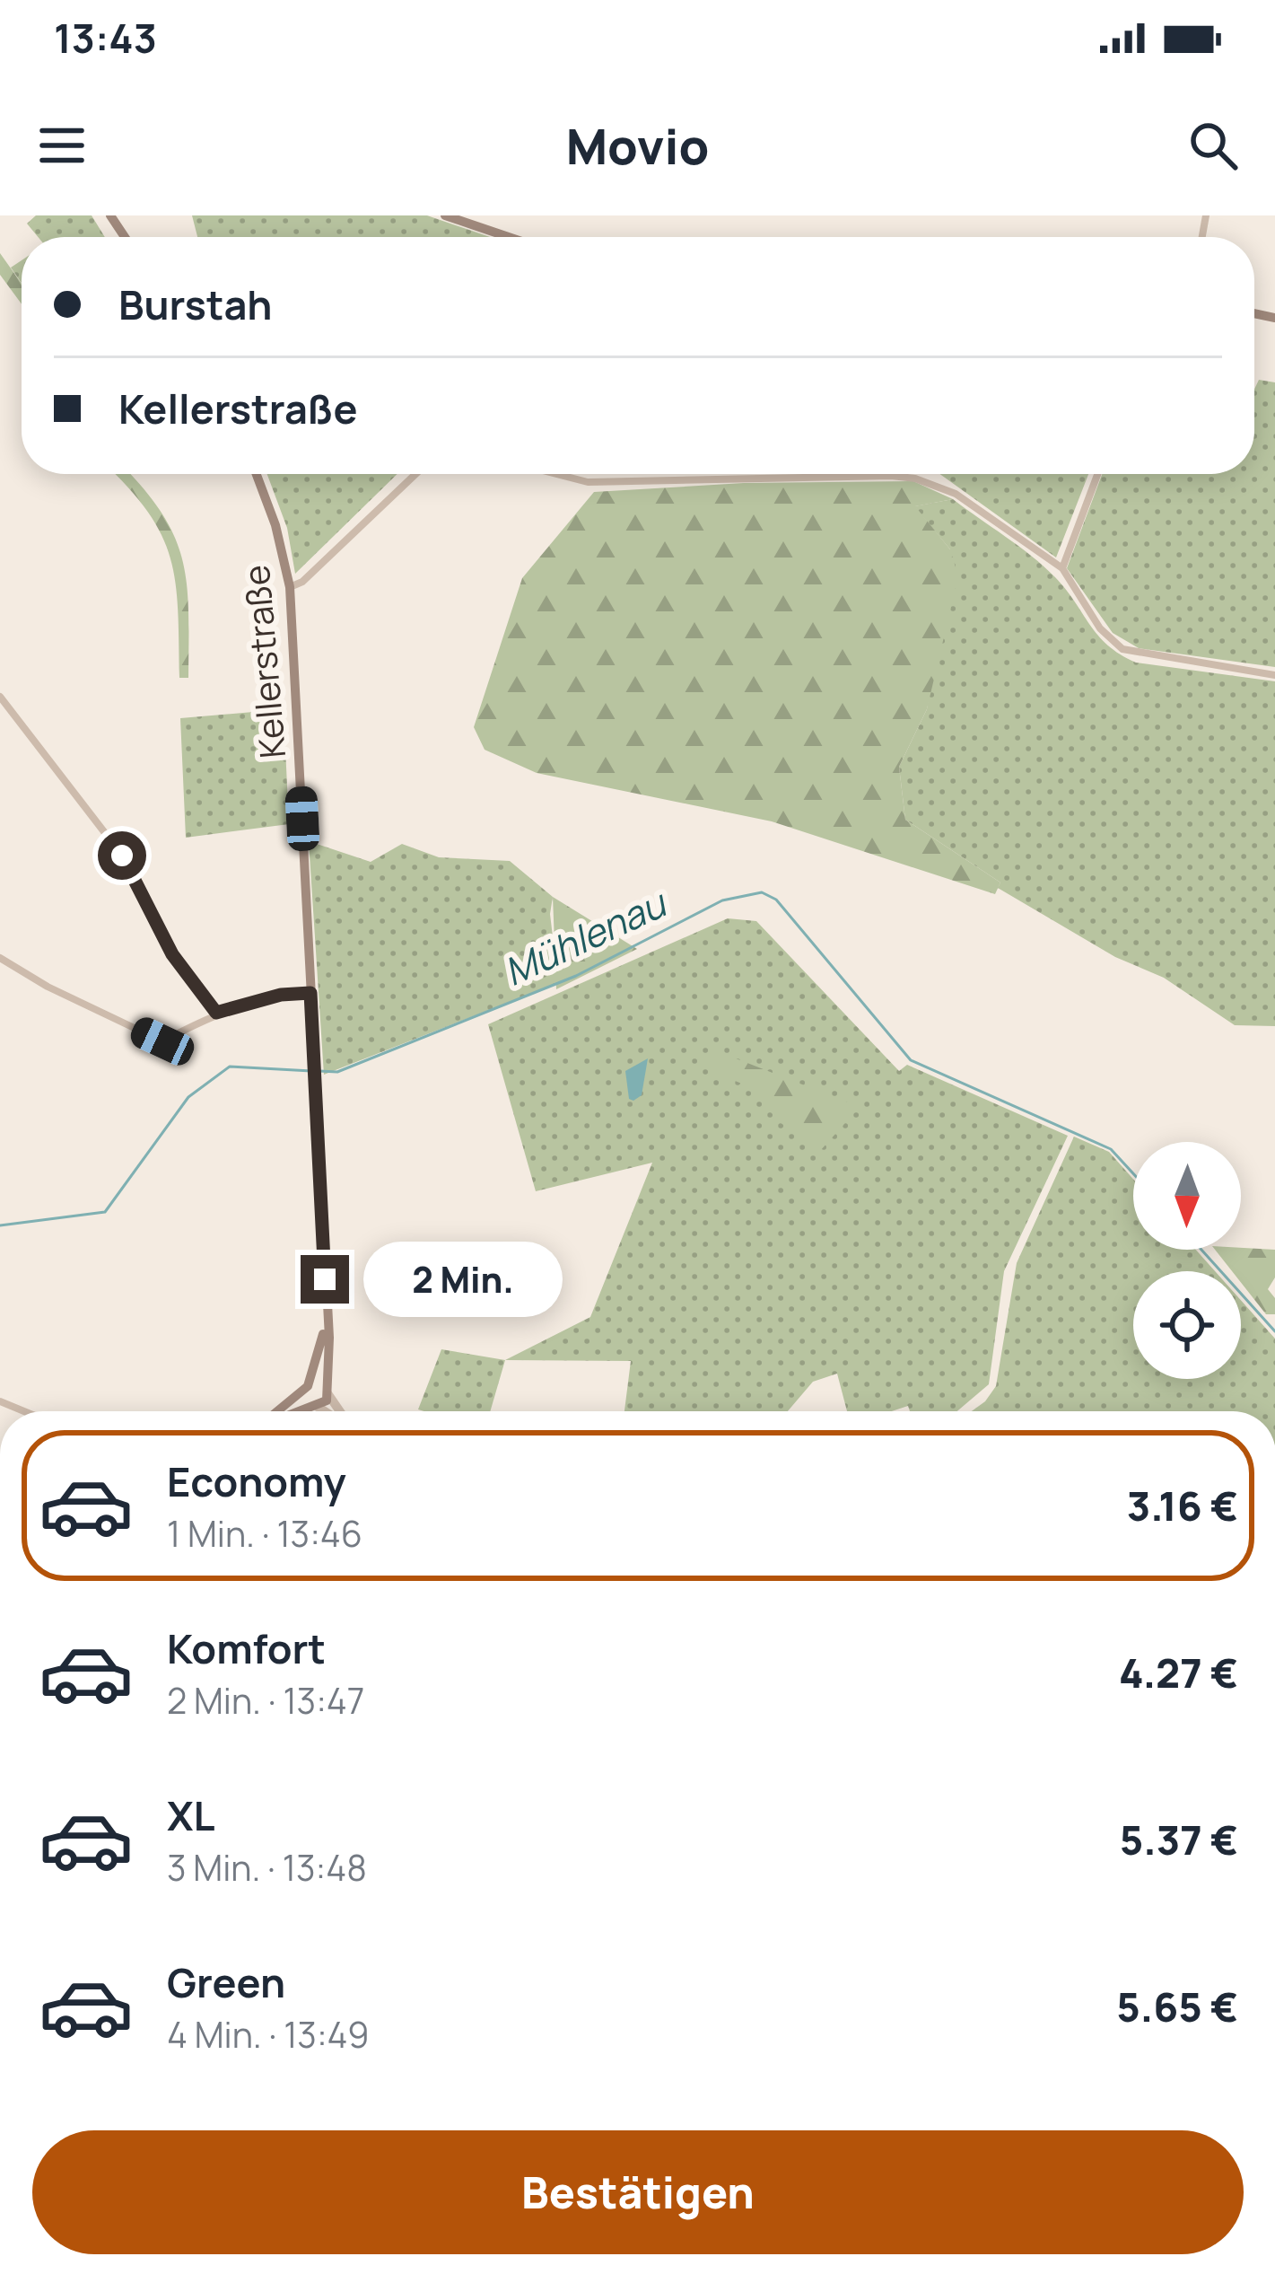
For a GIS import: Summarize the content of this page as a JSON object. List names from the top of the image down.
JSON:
{
  "streets": {
    "main road": ["Kellerstraße"]
  },
  "water": ["Mühlenau"],
  "north": "bottom",
  "page": {
    "status": "13:43",
    "header": "Movio",
    "banner": ["Burstah", "Kellerstraße"],
    "bubble": "2 Min.",
    "list": [
      {
        "name": "Economy",
        "note": "1 Min. · 13:46",
        "value": "3.16 €"
      },
      {
        "name": "Komfort",
        "note": "2 Min. · 13:47",
        "value": "4.27 €"
      },
      {
        "name": "XL",
        "note": "3 Min. · 13:48",
        "value": "5.37 €"
      },
      {
        "name": "Green",
        "note": "4 Min. · 13:49",
        "value": "5.65 €"
      }
    ],
    "buttons": "Bestätigen"
  }
}
